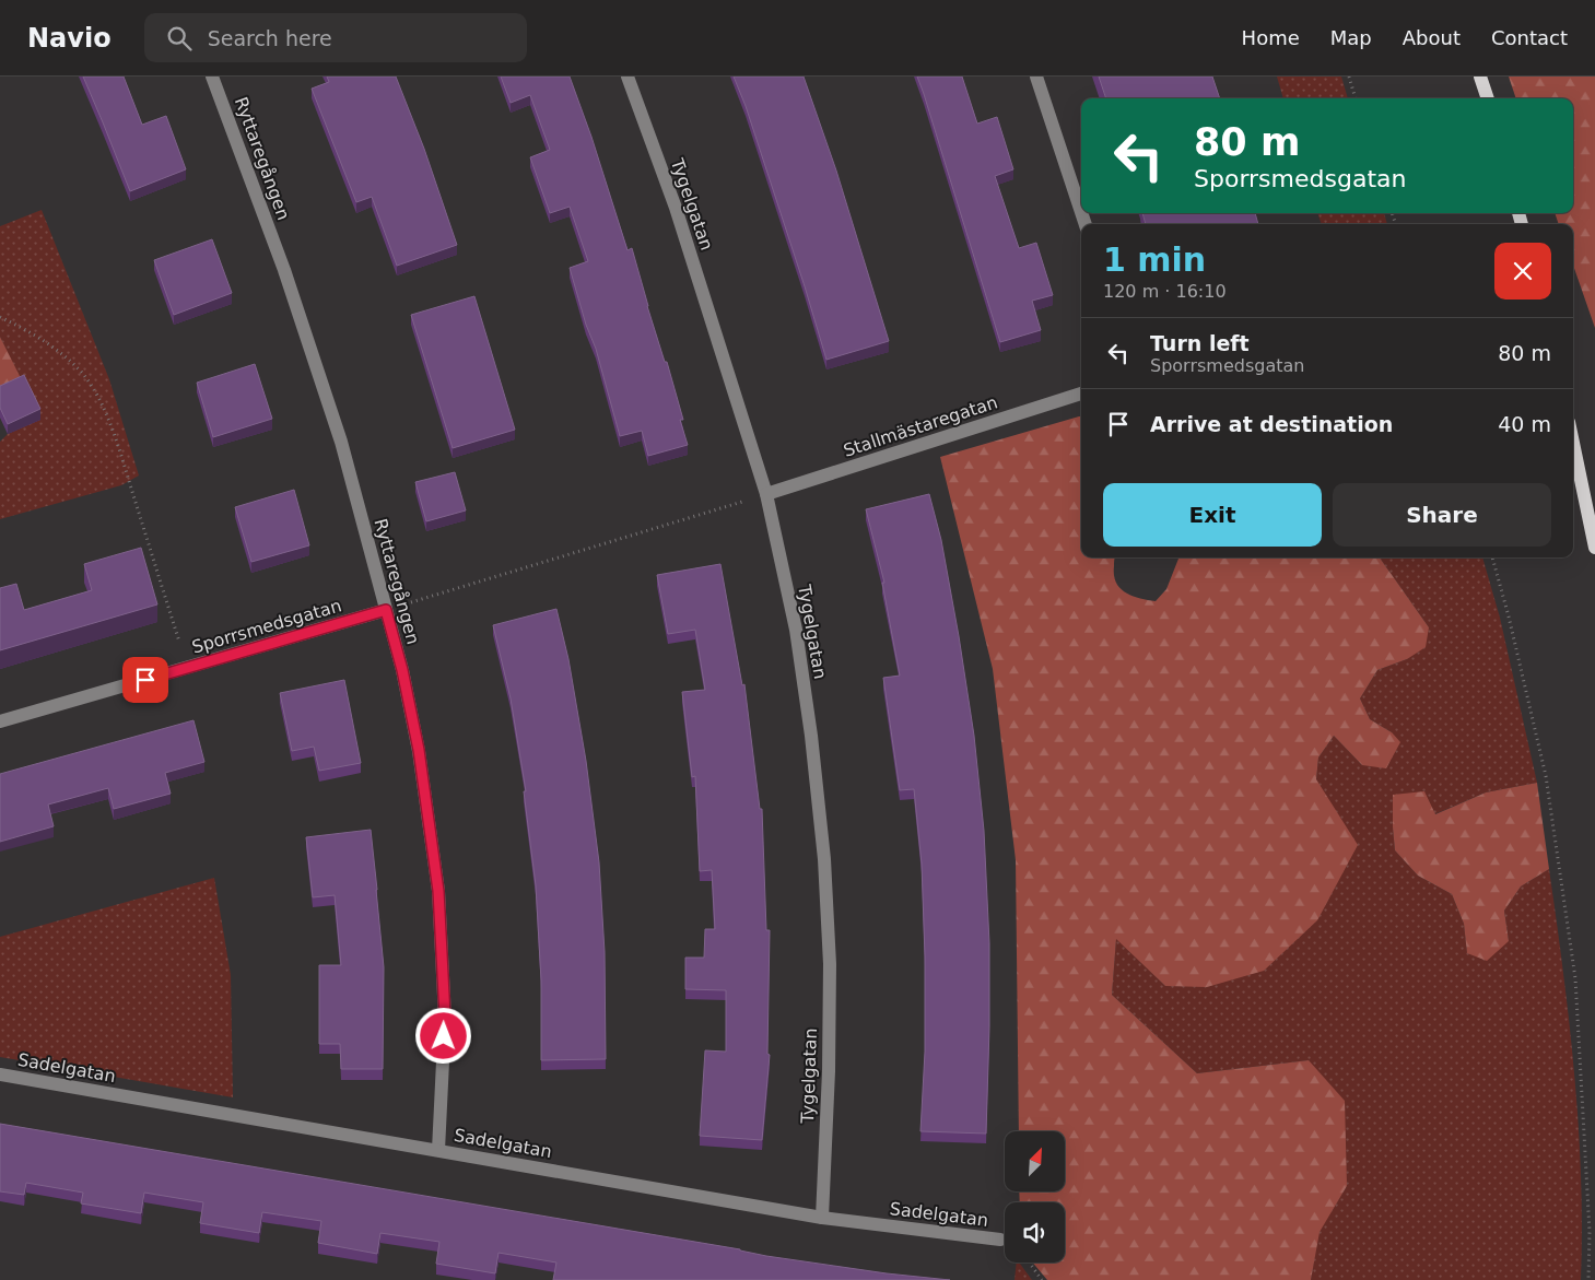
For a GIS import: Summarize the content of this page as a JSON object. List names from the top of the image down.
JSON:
{
  "streets": {
    "street": [
      "Ryttaregången",
      "Tygelgatan",
      "Stallmästaregatan",
      "Sporrsmedsgatan",
      "Sadelgatan"
    ]
  },
  "crossings": [
    ["Ryttaregången", "Sporrsmedsgatan"],
    ["Ryttaregången", "Sadelgatan"],
    ["Tygelgatan", "Stallmästaregatan"],
    ["Tygelgatan", "Sadelgatan"]
  ],
  "north": "top right",
  "page": {
    "header": "Navio",
    "search": "Search here",
    "nav": [
      "Home",
      "Map",
      "About",
      "Contact"
    ],
    "turn": ["80 m", "Sporrsmedsgatan"],
    "heading": ["1 min", "120 m · 16:10"],
    "list": [
      {
        "name": "Turn left",
        "note": "Sporrsmedsgatan",
        "value": "80 m"
      },
      {
        "name": "Arrive at destination",
        "value": "40 m"
      }
    ],
    "buttons": ["Exit", "Share"]
  }
}
